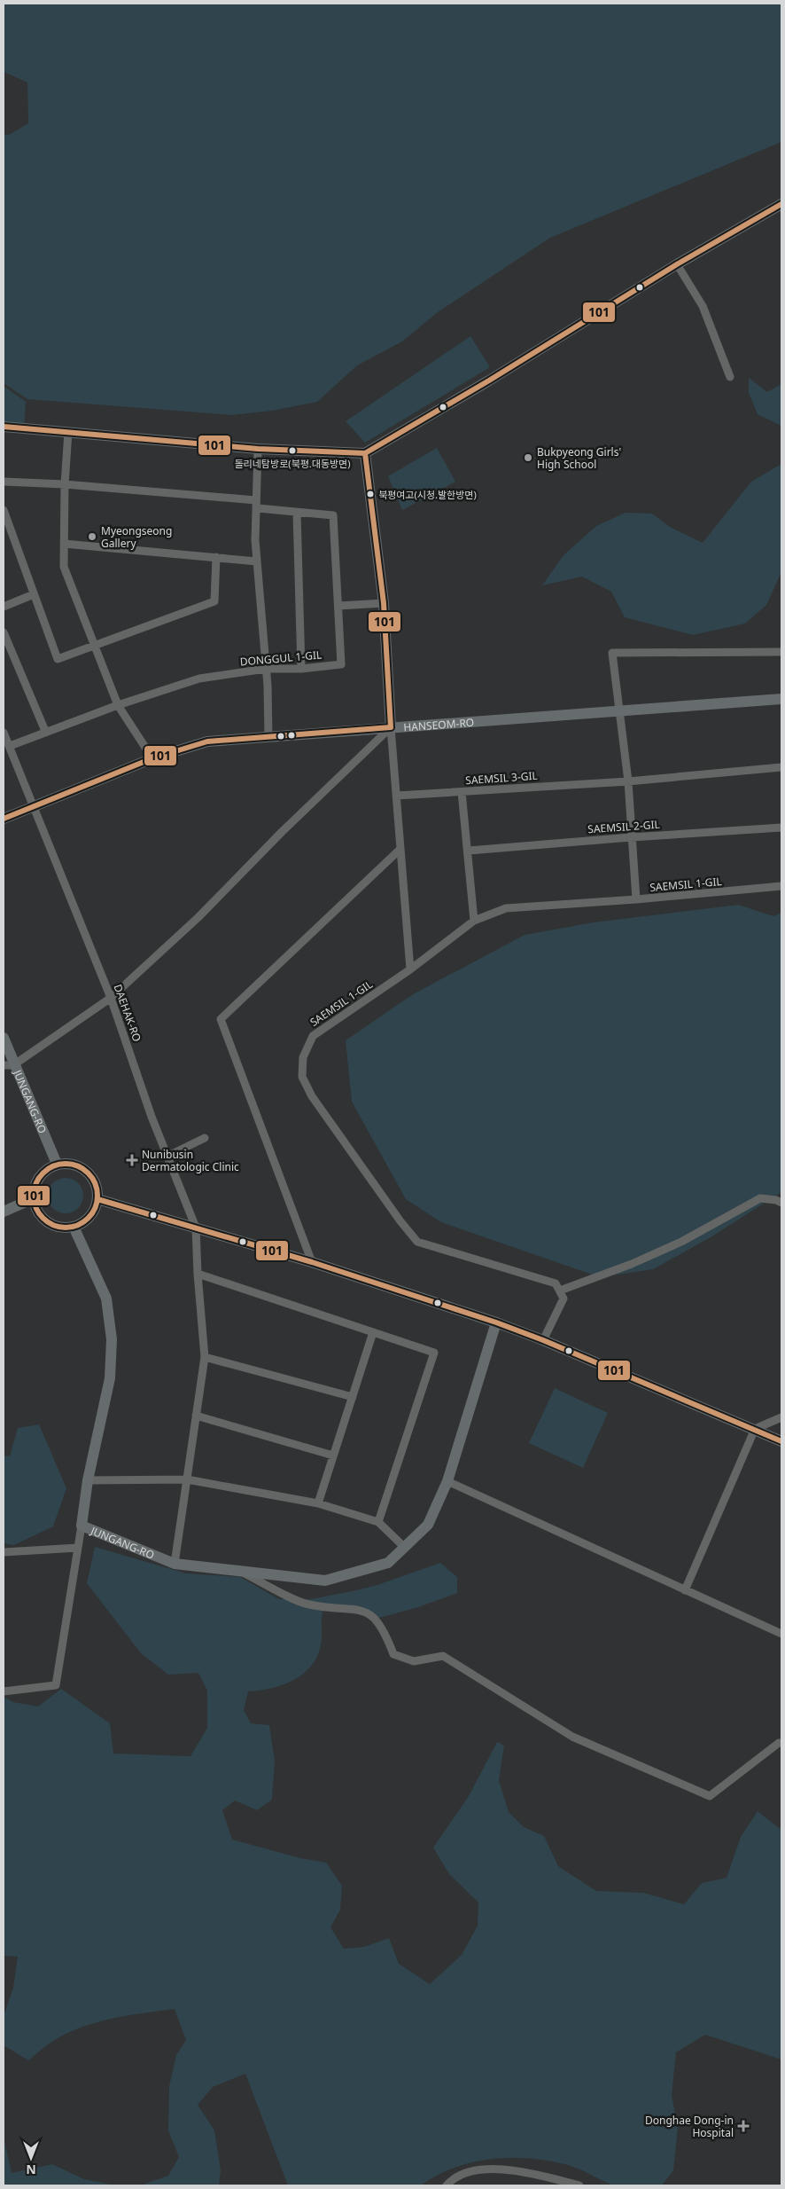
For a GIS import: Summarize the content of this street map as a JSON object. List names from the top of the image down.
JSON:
{
  "streets": {
    "street": [
      "DONGGUL 1-GIL",
      "HANSEOM-RO",
      "SAEMSIL 3-GIL",
      "SAEMSIL 2-GIL",
      "SAEMSIL 1-GIL",
      "DAEHAK-RO",
      "JUNGANG-RO"
    ]
  },
  "crossings": [
    ["DONGGUL 1-GIL", "DAEHAK-RO"],
    ["HANSEOM-RO", "DAEHAK-RO"],
    ["DAEHAK-RO", "JUNGANG-RO"]
  ],
  "places": {
    "other": [
      "돌리네탐방로(북평.대동방면)",
      "Bukpyeong Girls' High School",
      "북평여고(시청.발한방면)",
      "Myeongseong Gallery"
    ],
    "health": ["Nunibusin Dermatologic Clinic", "Donghae Dong-in Hospital"]
  },
  "lines": ["transit line 101"],
  "north": "bottom"
}
